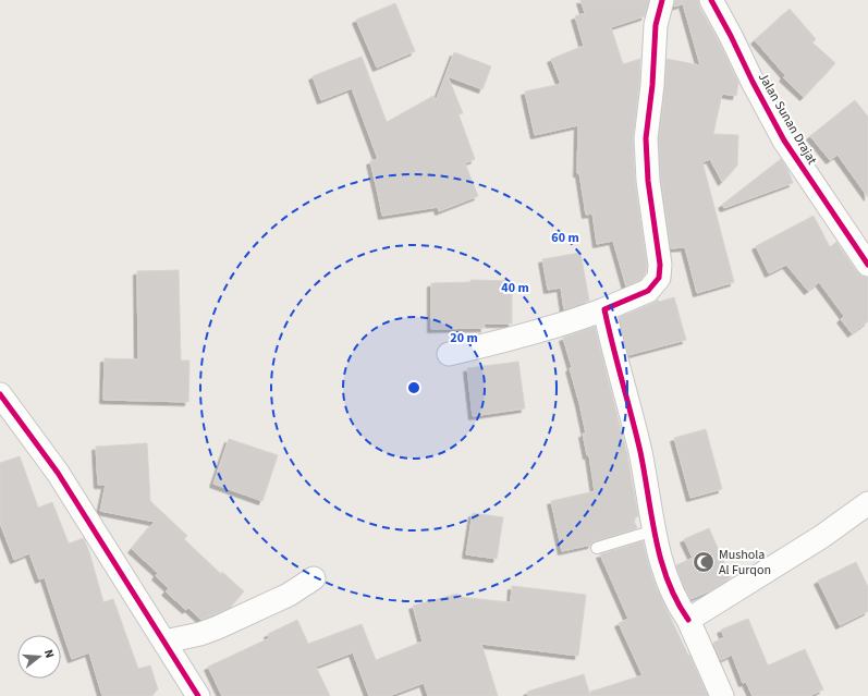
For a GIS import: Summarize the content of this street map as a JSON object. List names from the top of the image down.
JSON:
{
  "streets": {
    "street": ["Jalan Sunan Drajat"]
  },
  "places": {
    "mosque": ["Mushola Al Furqon"]
  },
  "north": "right",
  "rings": ["60 m", "40 m", "20 m"]
}
